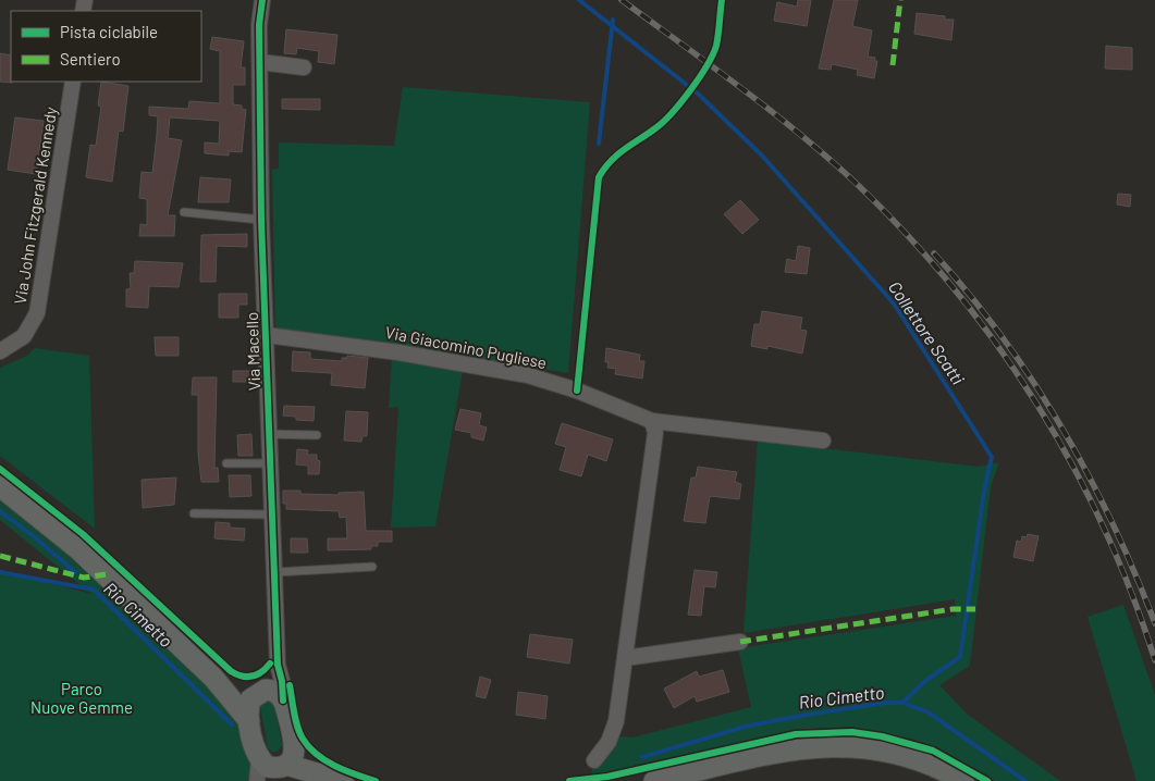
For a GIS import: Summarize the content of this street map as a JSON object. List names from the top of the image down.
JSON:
{
  "streets": {
    "street": ["Via John Fitzgerald Kennedy", "Via Giacomino Pugliese", "Via Macello"]
  },
  "crossings": [
    ["Via Giacomino Pugliese", "Via Macello"]
  ],
  "water": ["Collettore Scatti", "Rio Cimetto"],
  "parks": ["Parco Nuove Gemme"],
  "legend": ["Pista ciclabile", "Sentiero"]
}
